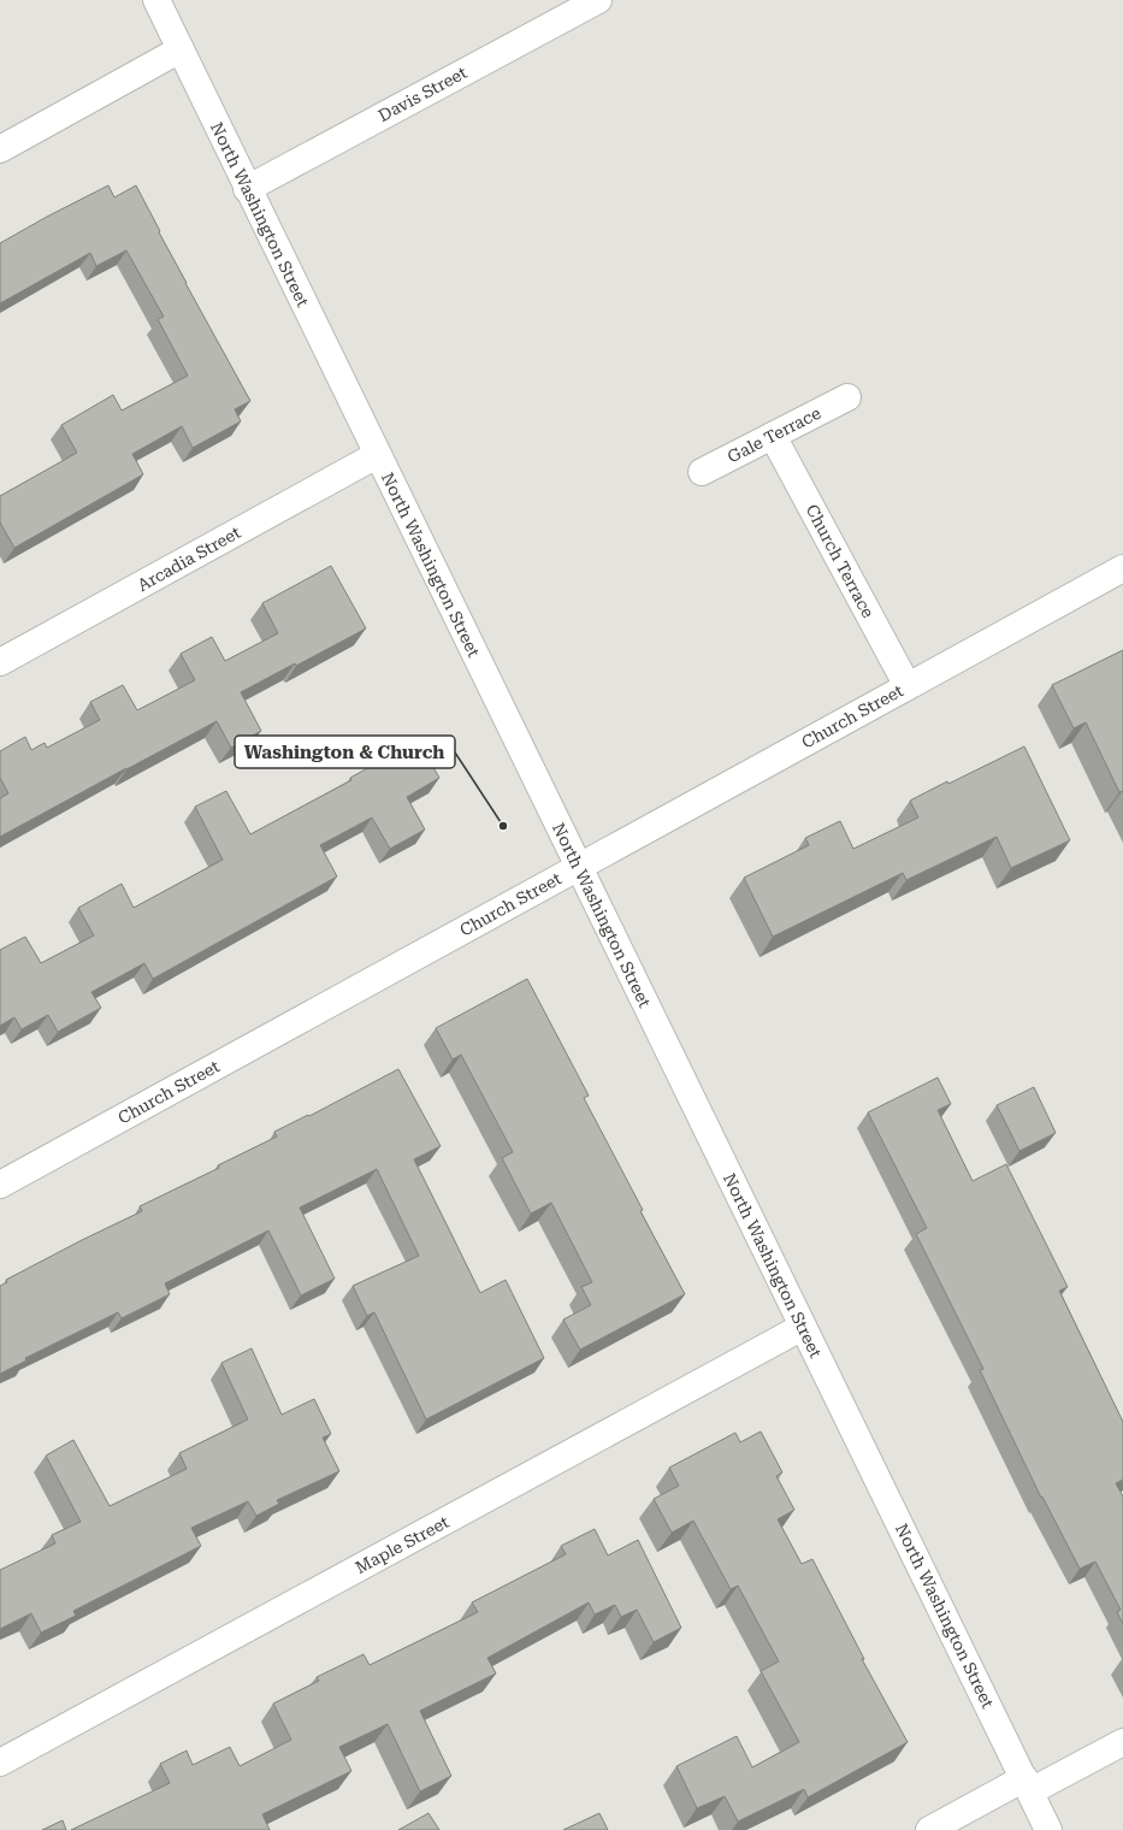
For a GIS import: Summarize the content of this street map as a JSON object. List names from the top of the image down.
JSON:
{
  "streets": {
    "street": [
      "Davis Street",
      "North Washington Street",
      "Gale Terrace",
      "Arcadia Street",
      "Church Terrace",
      "Church Street",
      "Maple Street"
    ]
  },
  "crossings": [
    ["Davis Street", "North Washington Street"],
    ["North Washington Street", "Arcadia Street"],
    ["North Washington Street", "Church Street"],
    ["North Washington Street", "Maple Street"],
    ["Gale Terrace", "Church Terrace"],
    ["Church Terrace", "Church Street"]
  ],
  "places": ["Washington & Church"]
}
